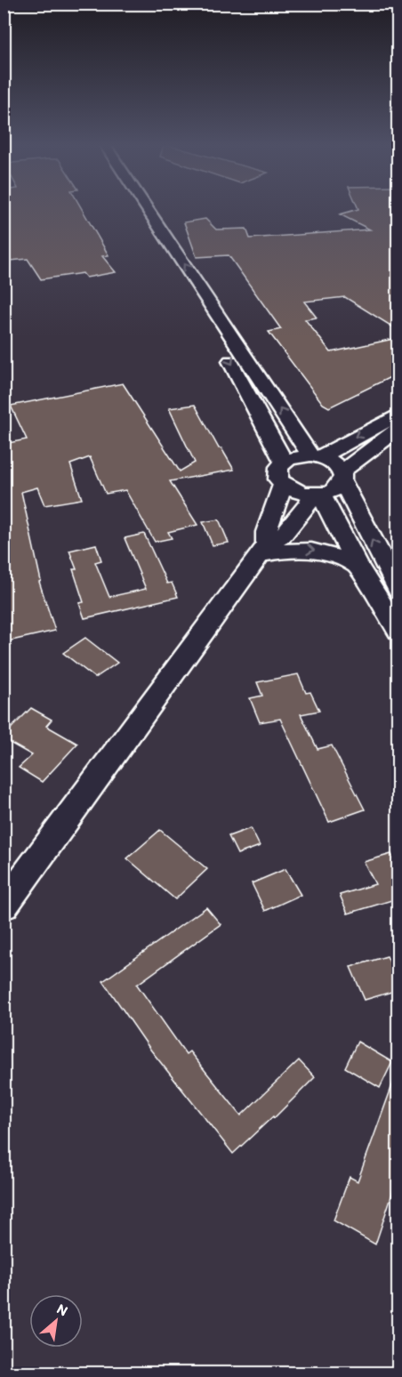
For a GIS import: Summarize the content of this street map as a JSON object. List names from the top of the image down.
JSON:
{
  "north": "top right"
}
